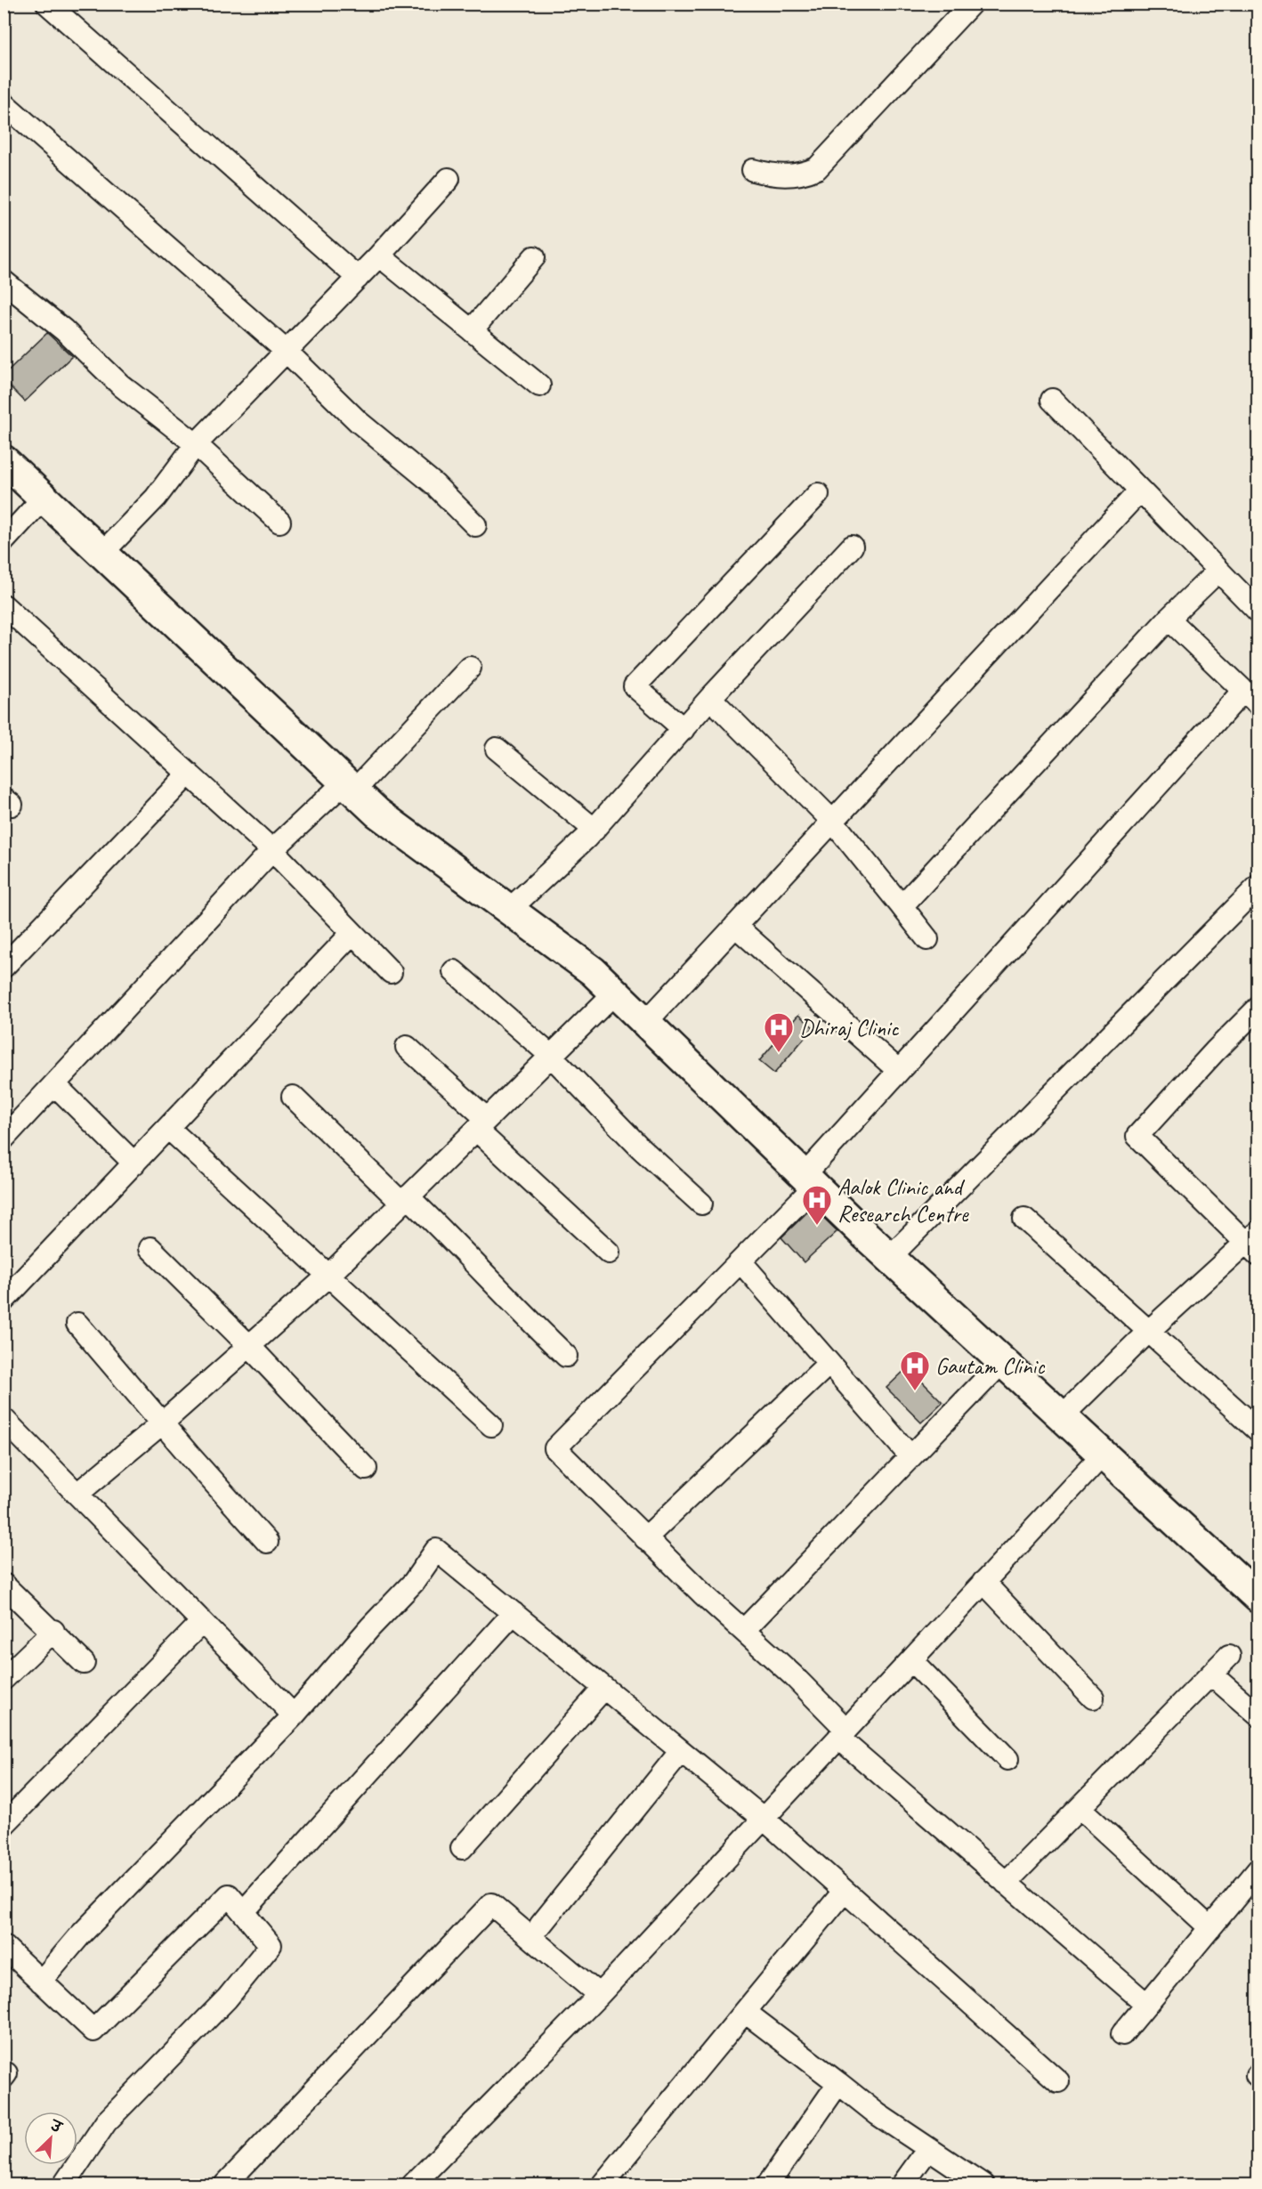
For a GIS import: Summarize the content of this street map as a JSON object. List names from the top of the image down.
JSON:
{
  "places": {
    "hospital": ["Dhiraj Clinic", "Aalok Clinic and Research Centre", "Gautam Clinic"]
  },
  "north": "top right"
}
